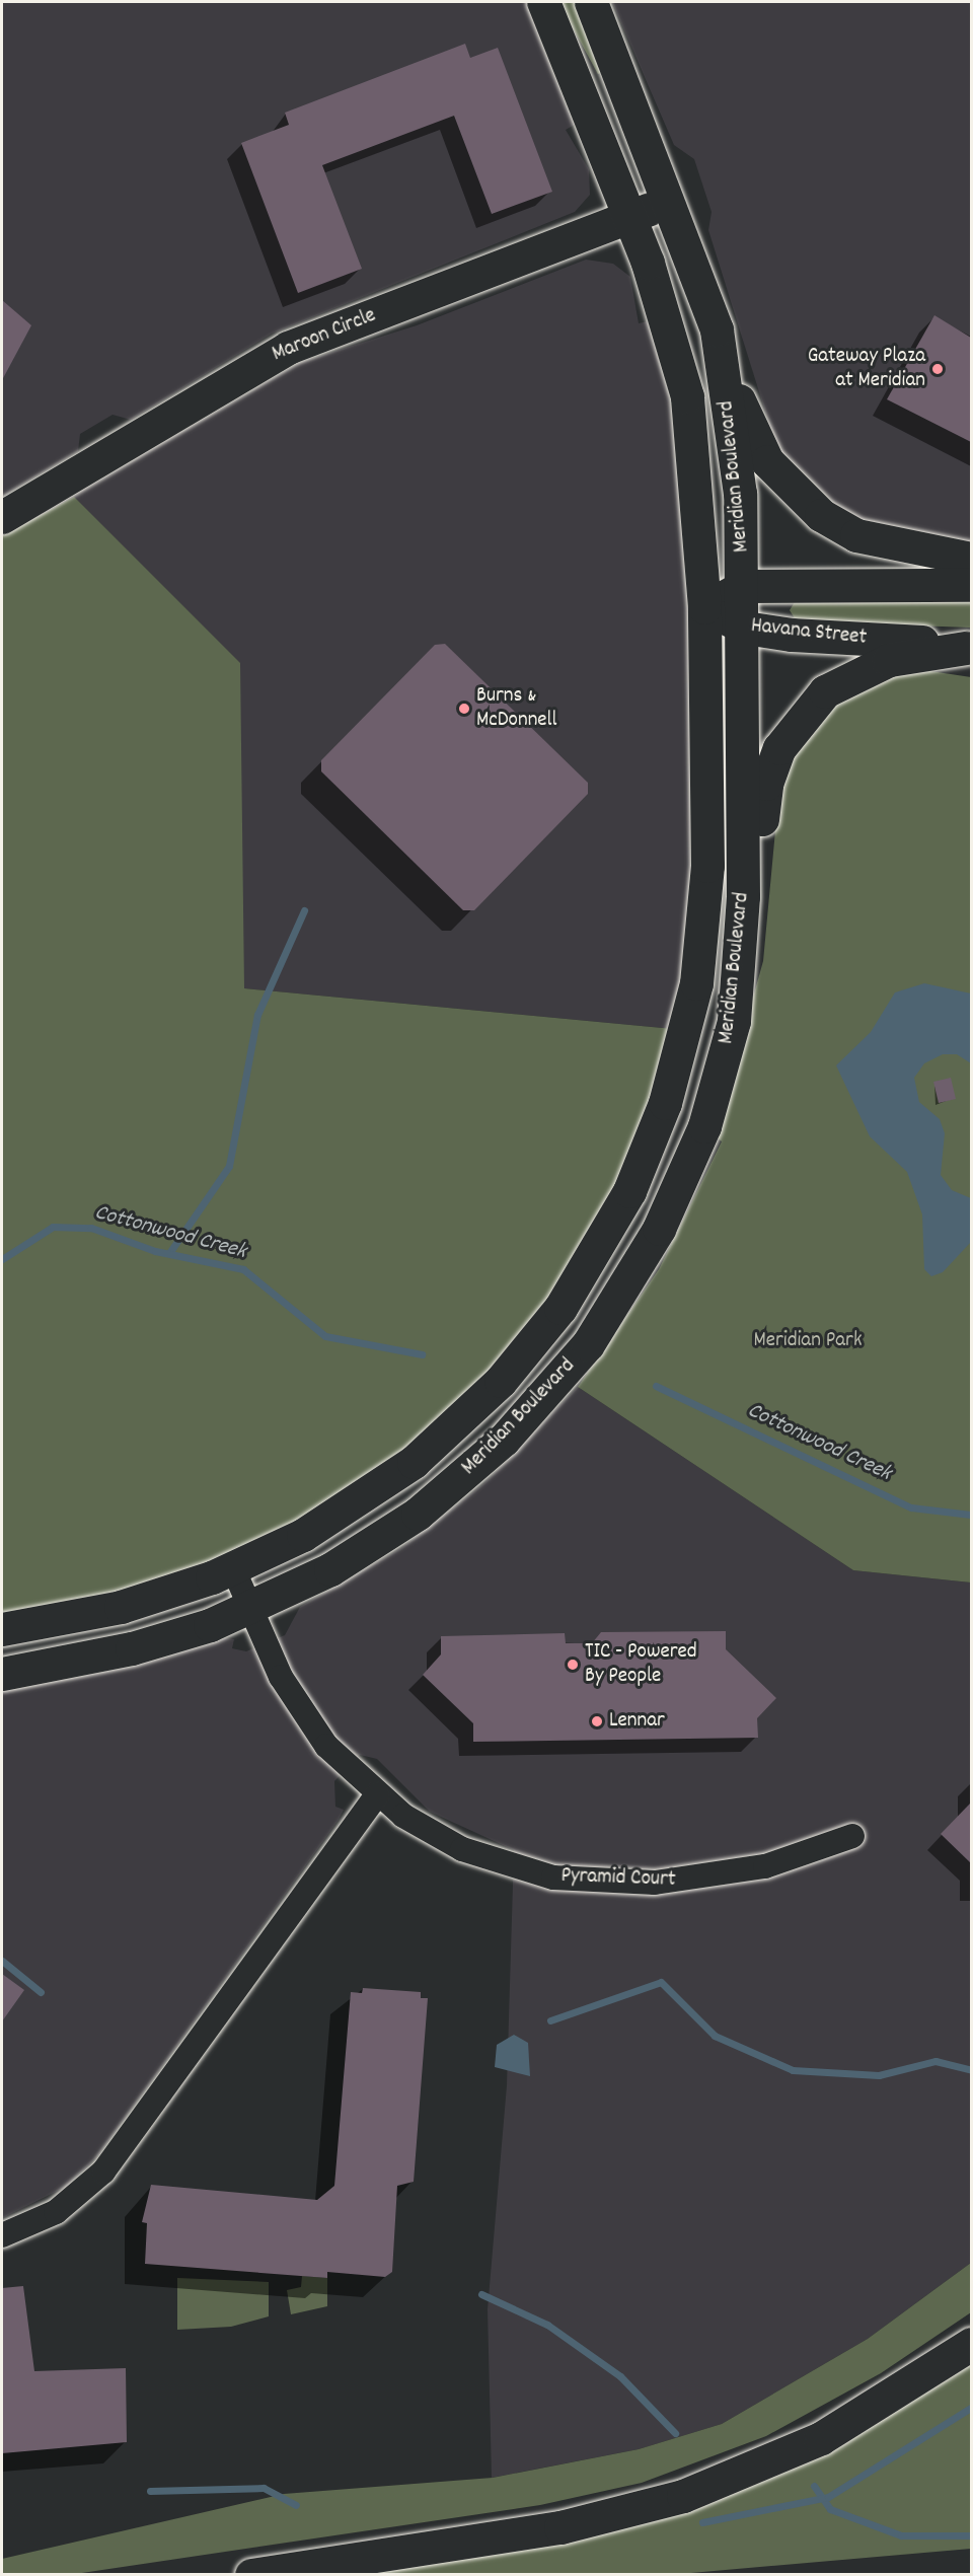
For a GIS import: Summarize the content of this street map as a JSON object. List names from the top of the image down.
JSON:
{
  "streets": {
    "main road": ["Maroon Circle", "Meridian Boulevard", "Havana Street"],
    "street": ["Pyramid Court"]
  },
  "crossings": [
    ["Maroon Circle", "Meridian Boulevard"],
    ["Meridian Boulevard", "Havana Street"],
    ["Meridian Boulevard", "Pyramid Court"]
  ],
  "water": ["Cottonwood Creek"],
  "parks": ["Meridian Park"],
  "places": [
    "Gateway Plaza at Meridian",
    "Burns & McDonnell",
    "TIC - Powered By People",
    "Lennar"
  ]
}
